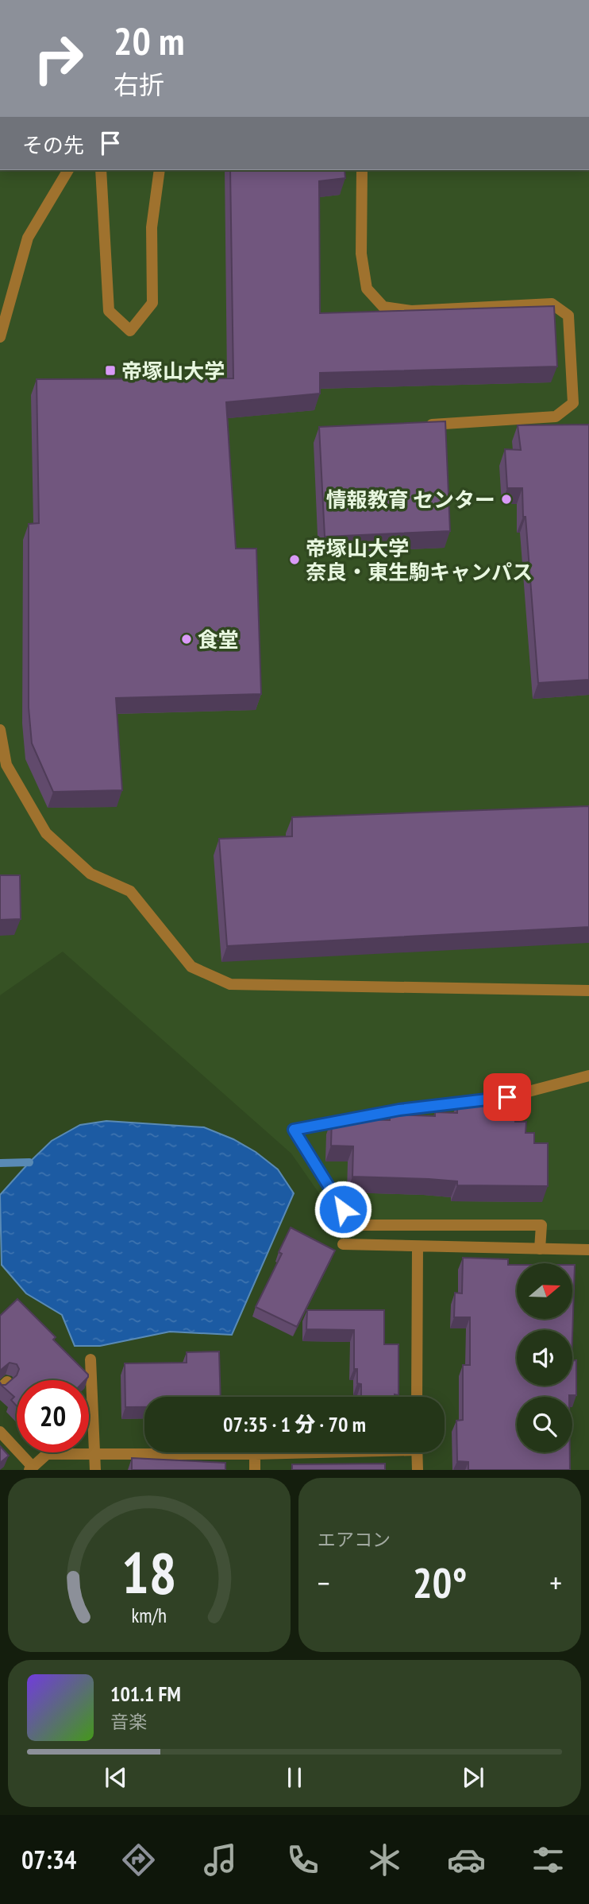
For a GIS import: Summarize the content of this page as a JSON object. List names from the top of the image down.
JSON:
{
  "places": {
    "transit": ["帝塚山大学"],
    "other": ["情報教育 センター", "帝塚山大学 奈良・東生駒キャンパス", "食堂"]
  },
  "north": "right",
  "page": {
    "turn": ["20 m", "右折"],
    "then": "その先",
    "limit": "20",
    "trip": "07:35 · 1 分 · 70 m",
    "tile": "エアコン",
    "heat": ["−", "20°", "+"],
    "song": ["101.1 FM", "音楽"],
    "tabs": "07:34",
    "gauge": ["18", "km/h"]
  }
}
